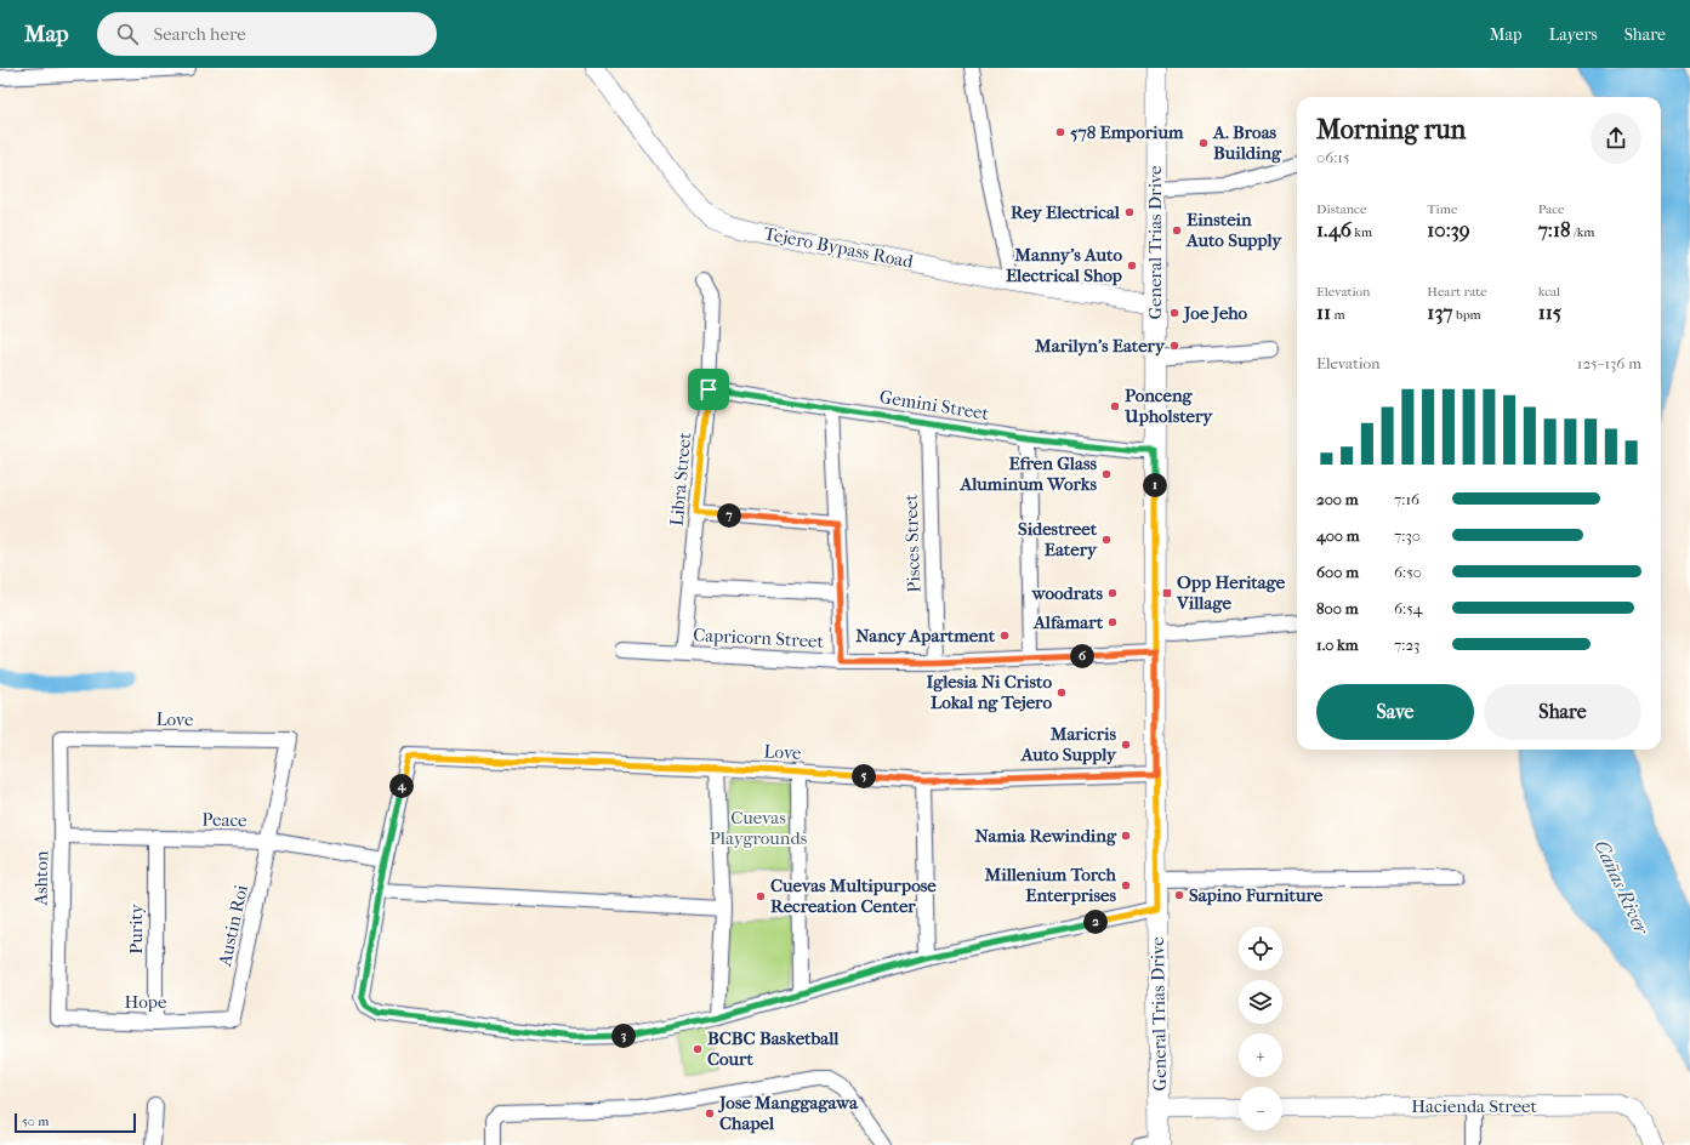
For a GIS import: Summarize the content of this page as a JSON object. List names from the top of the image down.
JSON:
{
  "streets": {
    "main road": ["General Trias Drive"],
    "street": [
      "Tejero Bypass Road",
      "Gemini Street",
      "Libra Street",
      "Pisces Street",
      "Capricorn Street",
      "Love",
      "Peace",
      "Ashton",
      "Austin Roi",
      "Purity",
      "Hope",
      "Hacienda Street"
    ]
  },
  "crossings": [
    ["General Trias Drive", "Tejero Bypass Road"],
    ["General Trias Drive", "Gemini Street"],
    ["General Trias Drive", "Capricorn Street"],
    ["General Trias Drive", "Love"],
    ["Gemini Street", "Libra Street"],
    ["Gemini Street", "Pisces Street"],
    ["Libra Street", "Capricorn Street"],
    ["Pisces Street", "Capricorn Street"],
    ["Love", "Peace"],
    ["Love", "Ashton"],
    ["Love", "Austin Roi"],
    ["Peace", "Ashton"],
    ["Peace", "Austin Roi"],
    ["Peace", "Purity"],
    ["Ashton", "Hope"],
    ["Austin Roi", "Hope"],
    ["Purity", "Hope"]
  ],
  "water": ["Cañas River"],
  "parks": ["Cuevas Playgrounds"],
  "places": {
    "other": [
      "578 Emporium",
      "A. Broas Building",
      "Rey Electrical",
      "Einstein Auto Supply",
      "Manny's Auto Electrical Shop",
      "Joe Jeho",
      "Marilyn's Eatery",
      "Ponceng Upholstery",
      "Efren Glass Aluminum Works",
      "Sidestreet Eatery",
      "woodrats",
      "Alfamart",
      "Nancy Apartment",
      "Iglesia Ni Cristo Lokal ng Tejero",
      "Maricris Auto Supply",
      "Namia Rewinding",
      "Millenium Torch Enterprises",
      "Sapino Furniture",
      "Cuevas Multipurpose Recreation Center",
      "BCBC Basketball Court",
      "Jose Manggagawa Chapel"
    ],
    "transit": ["Opp Heritage Village"]
  },
  "scale_bar": "50 m",
  "page": {
    "header": "Map",
    "search": "Search here",
    "nav": ["Map", "Layers", "Share"],
    "heading": ["Morning run", "06:15"],
    "stats": [
      ["Distance", "1.46 km"],
      ["Time", "10:39"],
      ["Pace", "7:18 /km"],
      ["Elevation", "11 m"],
      ["Heart rate", "137 bpm"],
      ["kcal", "115"]
    ],
    "chart": ["Elevation", "125–136 m"],
    "pins": [
      "1",
      "7",
      "6",
      "5",
      "4",
      "2",
      "3"
    ],
    "list": [
      {
        "name": "200 m",
        "note": "7:16"
      },
      {
        "name": "400 m",
        "note": "7:30"
      },
      {
        "name": "600 m",
        "note": "6:50"
      },
      {
        "name": "800 m",
        "note": "6:54"
      },
      {
        "name": "1.0 km",
        "note": "7:23"
      }
    ],
    "buttons": ["Save", "Share"],
    "map_buttons": ["+", "−"],
    "scale": "50 m"
  }
}
